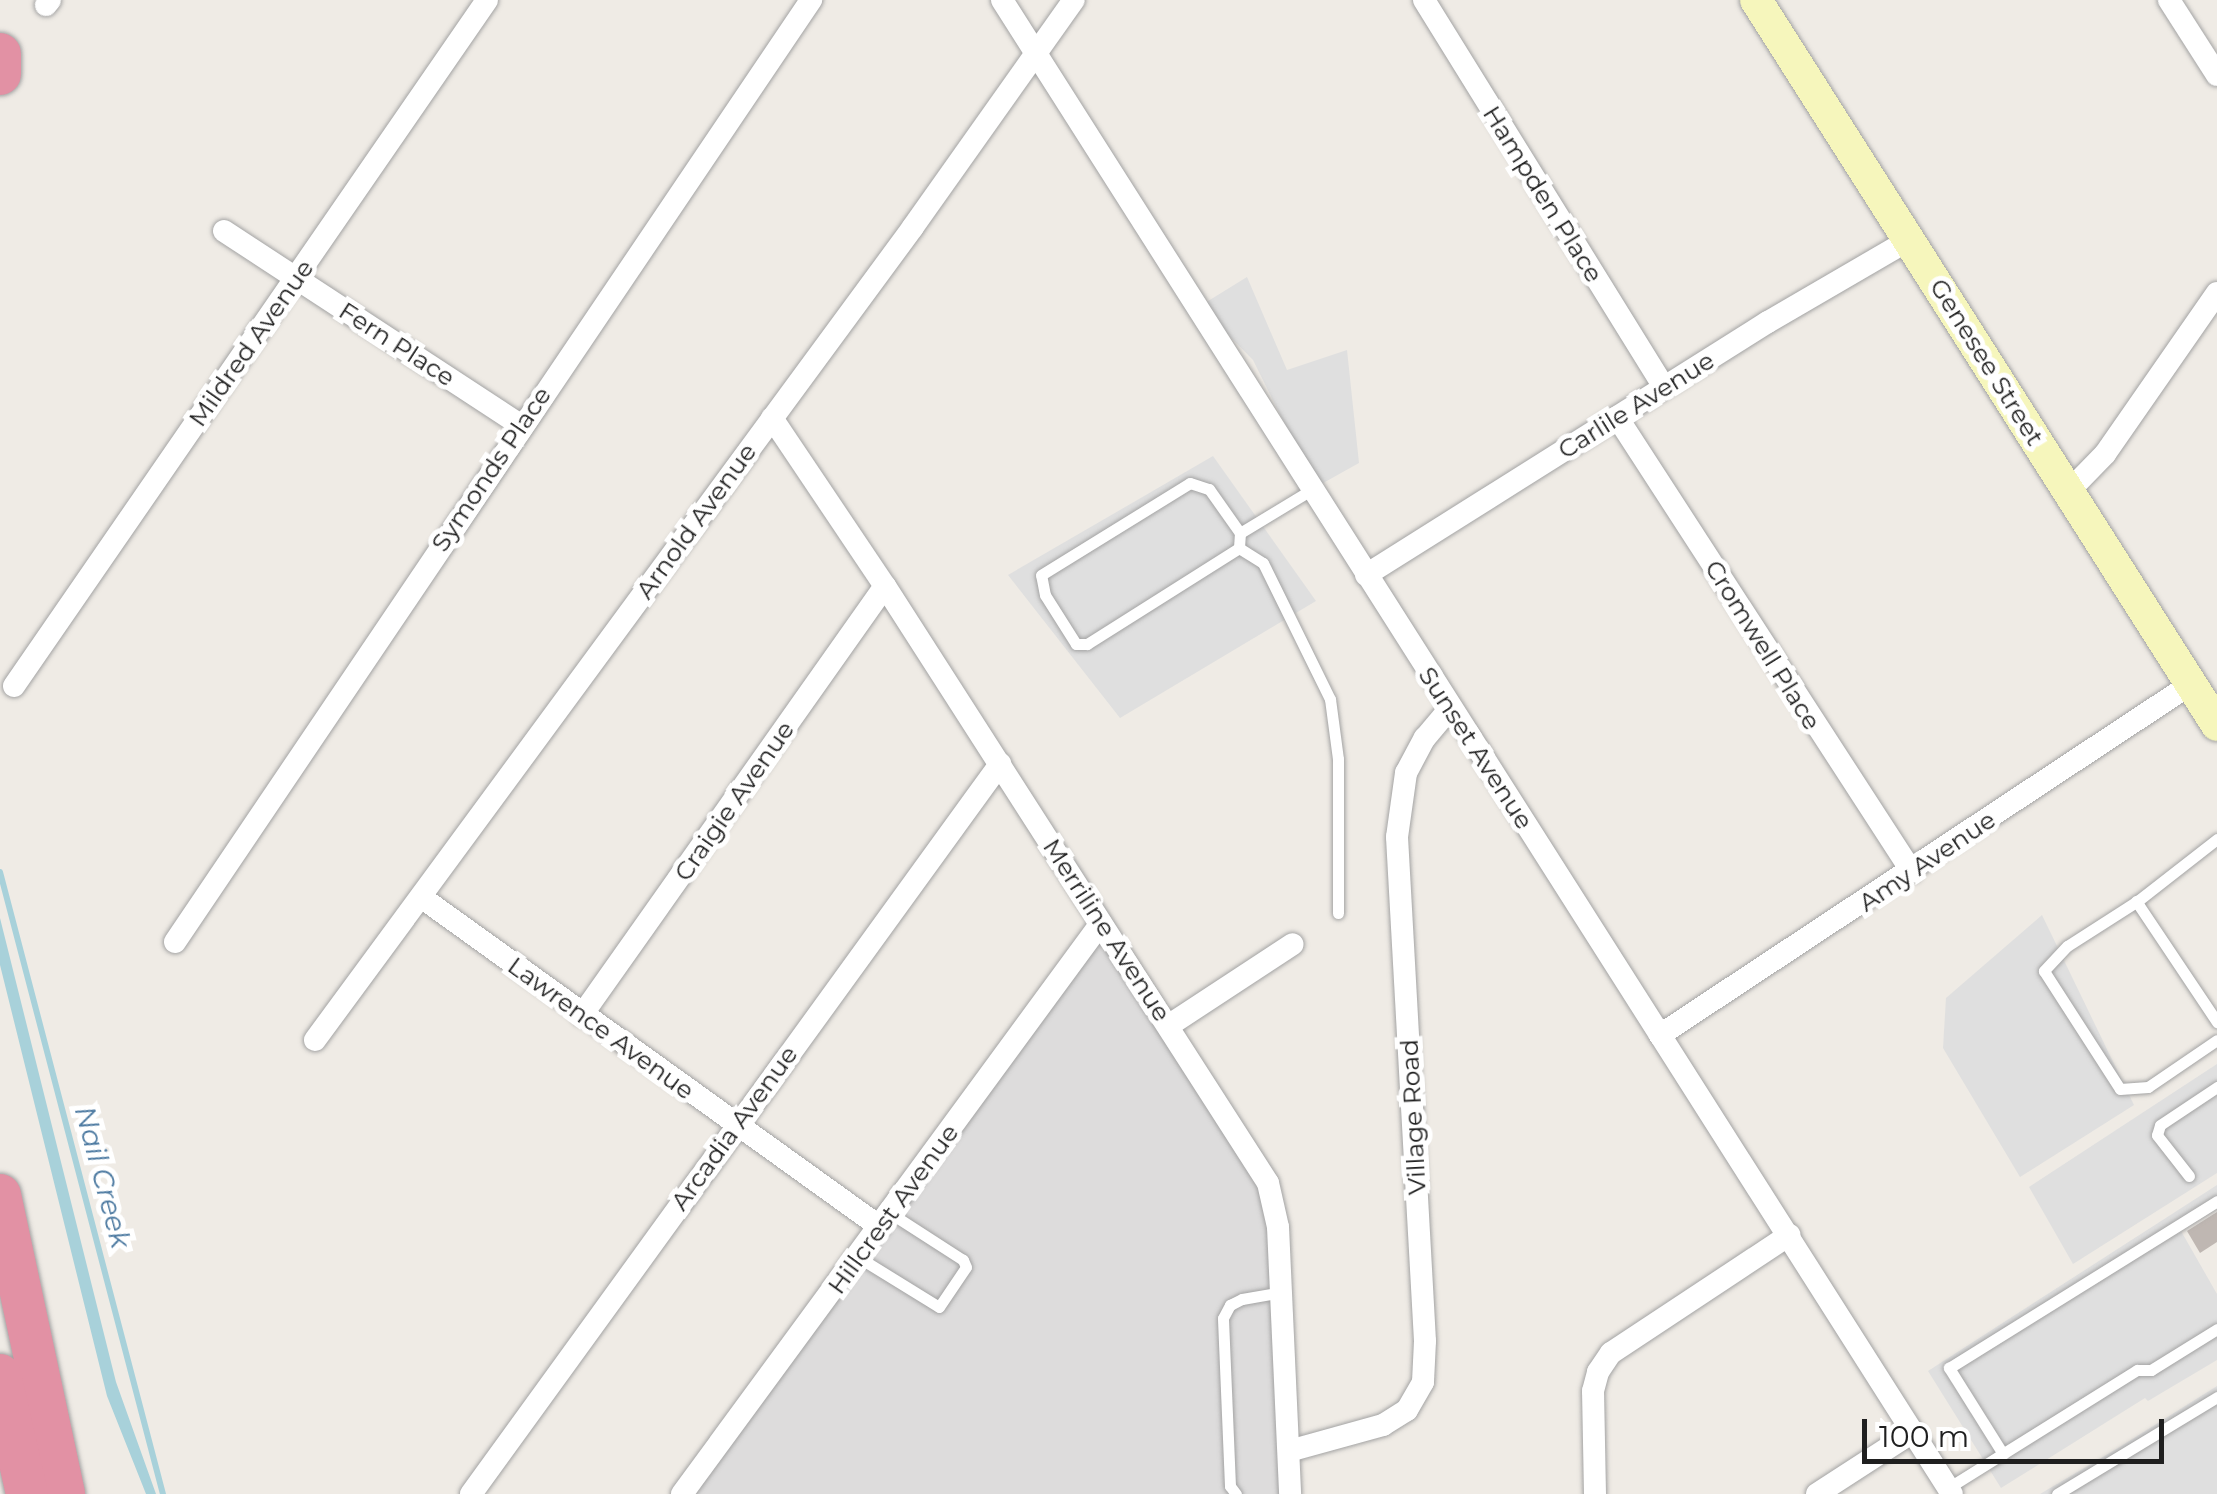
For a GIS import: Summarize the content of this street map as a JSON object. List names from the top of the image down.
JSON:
{
  "streets": {
    "main road": ["Genesee Street"],
    "street": [
      "Hampden Place",
      "Mildred Avenue",
      "Fern Place",
      "Carlile Avenue",
      "Symonds Place",
      "Arnold Avenue",
      "Cromwell Place",
      "Sunset Avenue",
      "Craigie Avenue",
      "Amy Avenue",
      "Merriline Avenue",
      "Lawrence Avenue",
      "Village Road",
      "Arcadia Avenue",
      "Hillcrest Avenue"
    ]
  },
  "crossings": [
    ["Hampden Place", "Carlile Avenue"],
    ["Mildred Avenue", "Fern Place"],
    ["Fern Place", "Symonds Place"],
    ["Genesee Street", "Carlile Avenue"],
    ["Genesee Street", "Amy Avenue"],
    ["Carlile Avenue", "Cromwell Place"],
    ["Carlile Avenue", "Sunset Avenue"],
    ["Arnold Avenue", "Sunset Avenue"],
    ["Arnold Avenue", "Merriline Avenue"],
    ["Arnold Avenue", "Lawrence Avenue"],
    ["Cromwell Place", "Amy Avenue"],
    ["Sunset Avenue", "Amy Avenue"],
    ["Sunset Avenue", "Village Road"],
    ["Craigie Avenue", "Merriline Avenue"],
    ["Craigie Avenue", "Lawrence Avenue"],
    ["Merriline Avenue", "Village Road"],
    ["Merriline Avenue", "Arcadia Avenue"],
    ["Merriline Avenue", "Hillcrest Avenue"],
    ["Lawrence Avenue", "Arcadia Avenue"],
    ["Lawrence Avenue", "Hillcrest Avenue"]
  ],
  "water": ["Nail Creek"],
  "scale_bar": "100 m"
}
